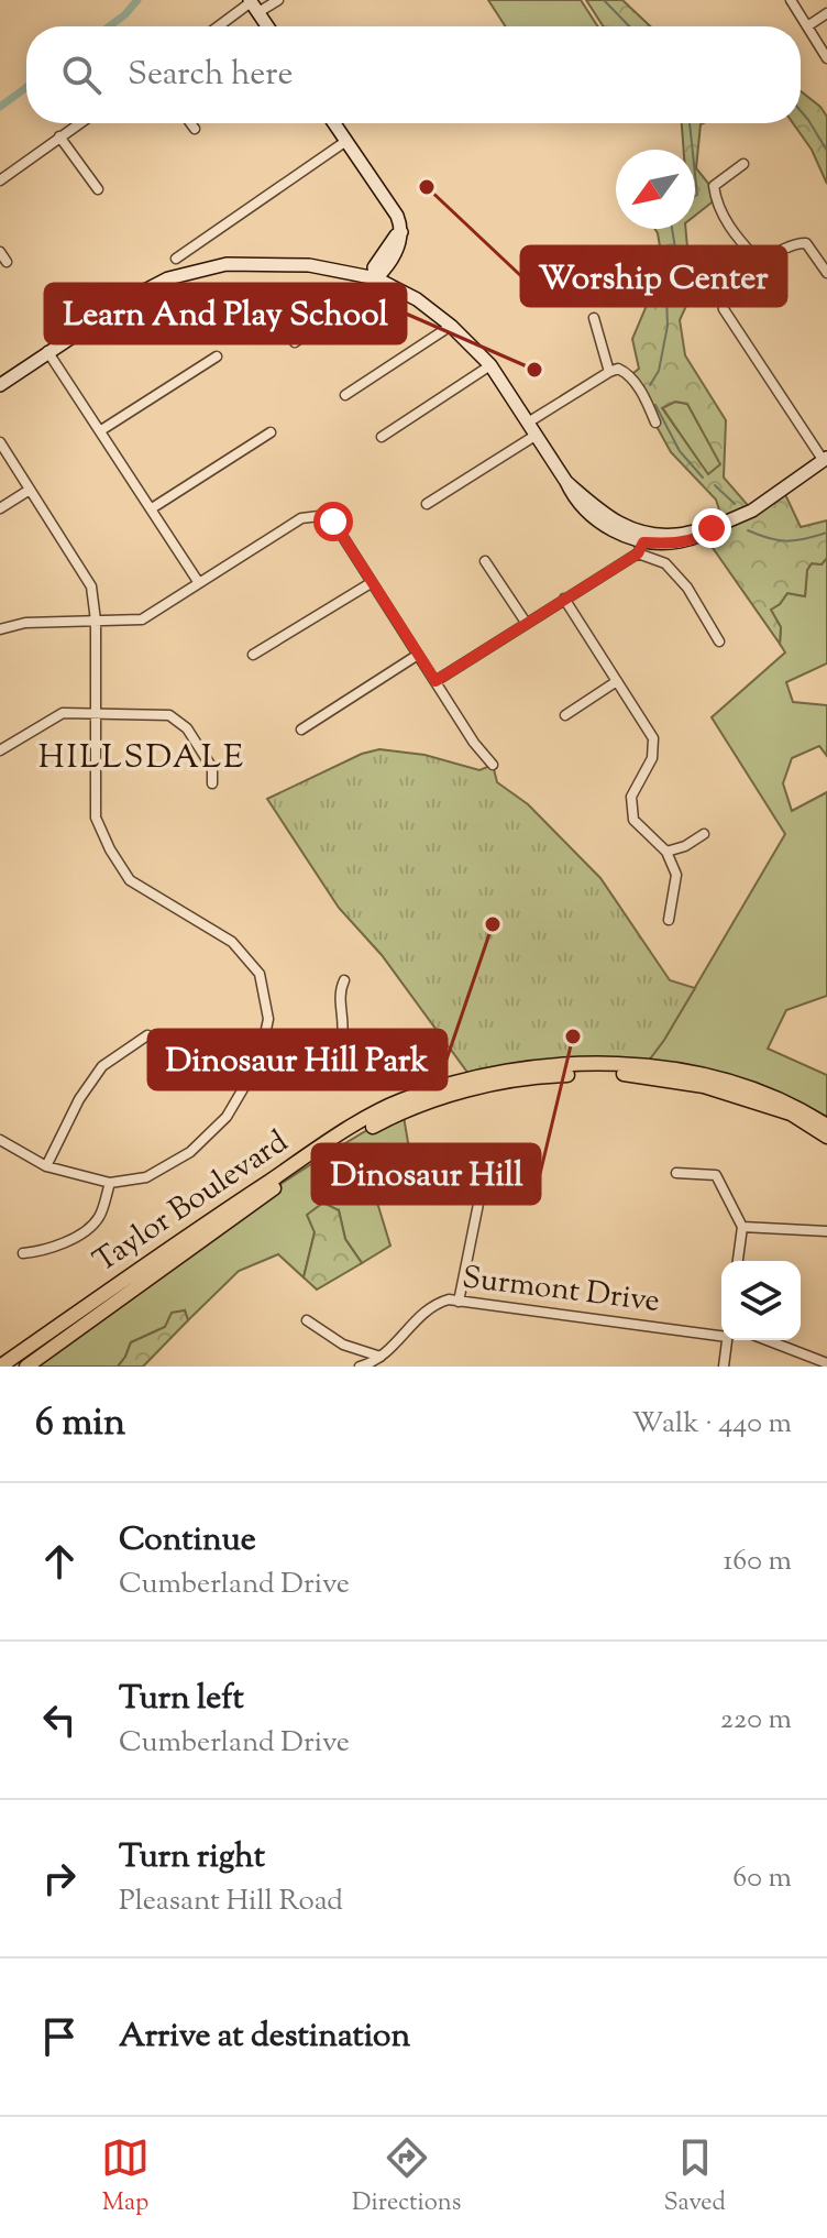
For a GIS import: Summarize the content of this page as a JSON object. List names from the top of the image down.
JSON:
{
  "streets": {
    "main road": ["Taylor Boulevard"],
    "street": ["Surmont Drive"]
  },
  "districts": ["HILLSDALE"],
  "places": [
    "Worship Center",
    "Learn And Play School",
    "Dinosaur Hill Park",
    "Dinosaur Hill"
  ],
  "north": "bottom left",
  "page": {
    "search": "Search here",
    "heading": ["6 min", "Walk · 440 m"],
    "list": [
      ["Continue", "Cumberland Drive", "160 m"],
      ["Turn left", "Cumberland Drive", "220 m"],
      ["Turn right", "Pleasant Hill Road", "60 m"],
      "Arrive at destination"
    ],
    "nav": ["Map", "Directions", "Saved"]
  }
}
